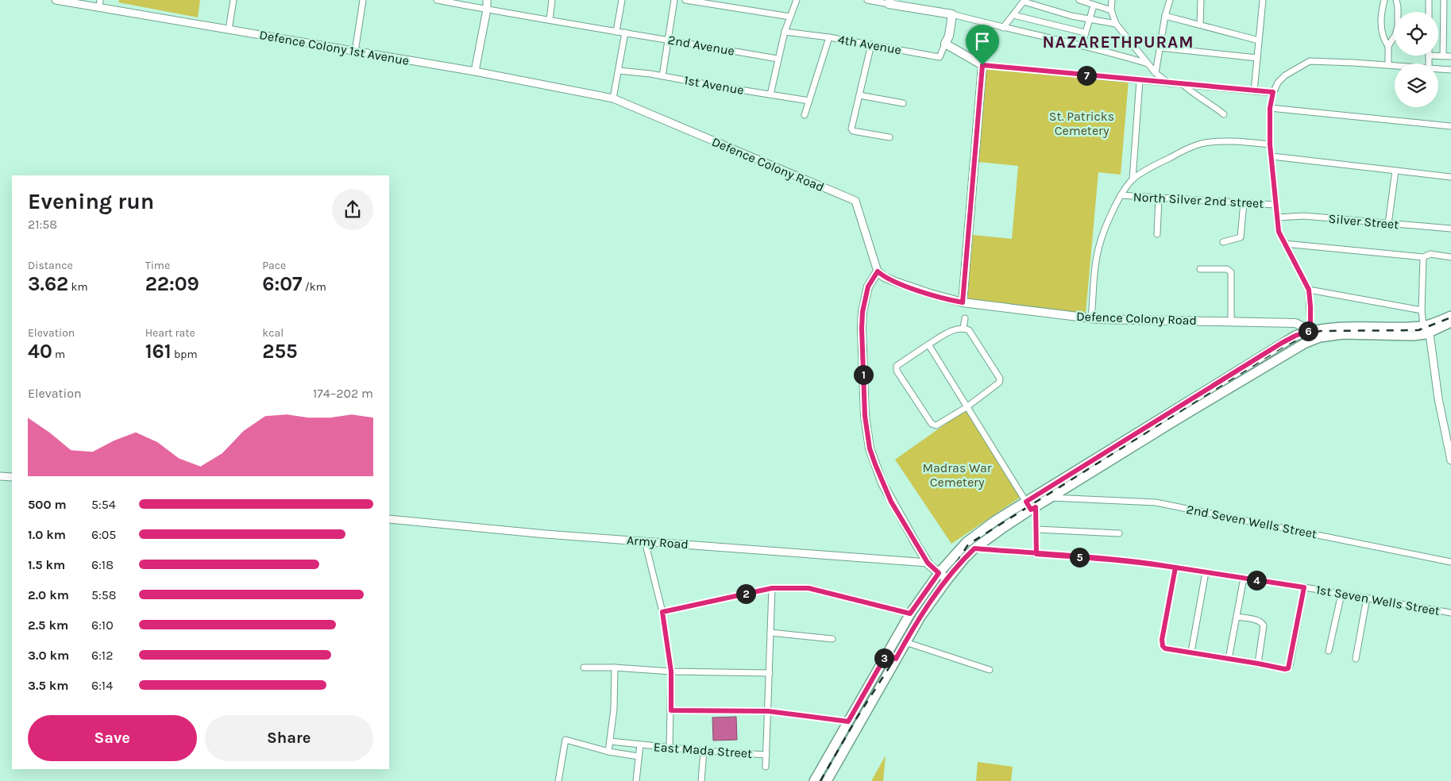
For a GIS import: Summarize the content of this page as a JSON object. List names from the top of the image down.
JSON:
{
  "streets": {
    "main road": ["Defence Colony Road"],
    "street": [
      "4th Avenue",
      "2nd Avenue",
      "Defence Colony 1st Avenue",
      "1st Avenue",
      "North Silver 2nd street",
      "Silver Street",
      "2nd Seven Wells Street",
      "Army Road",
      "1st Seven Wells Street",
      "East Mada Street"
    ]
  },
  "crossings": [
    ["Defence Colony 1st Avenue", "Defence Colony Road"]
  ],
  "districts": ["NAZARETHPURAM"],
  "parks": ["St. Patricks Cemetery", "Madras War Cemetery"],
  "page": {
    "pins": [
      "7",
      "6",
      "1",
      "5",
      "4",
      "2",
      "3"
    ],
    "heading": ["Evening run", "21:58"],
    "stats": [
      ["Distance", "3.62 km"],
      ["Time", "22:09"],
      ["Pace", "6:07 /km"],
      ["Elevation", "40 m"],
      ["Heart rate", "161 bpm"],
      ["kcal", "255"]
    ],
    "chart": ["Elevation", "174–202 m"],
    "list": [
      {
        "name": "500 m",
        "note": "5:54"
      },
      {
        "name": "1.0 km",
        "note": "6:05"
      },
      {
        "name": "1.5 km",
        "note": "6:18"
      },
      {
        "name": "2.0 km",
        "note": "5:58"
      },
      {
        "name": "2.5 km",
        "note": "6:10"
      },
      {
        "name": "3.0 km",
        "note": "6:12"
      },
      {
        "name": "3.5 km",
        "note": "6:14"
      }
    ],
    "buttons": ["Save", "Share"]
  }
}
